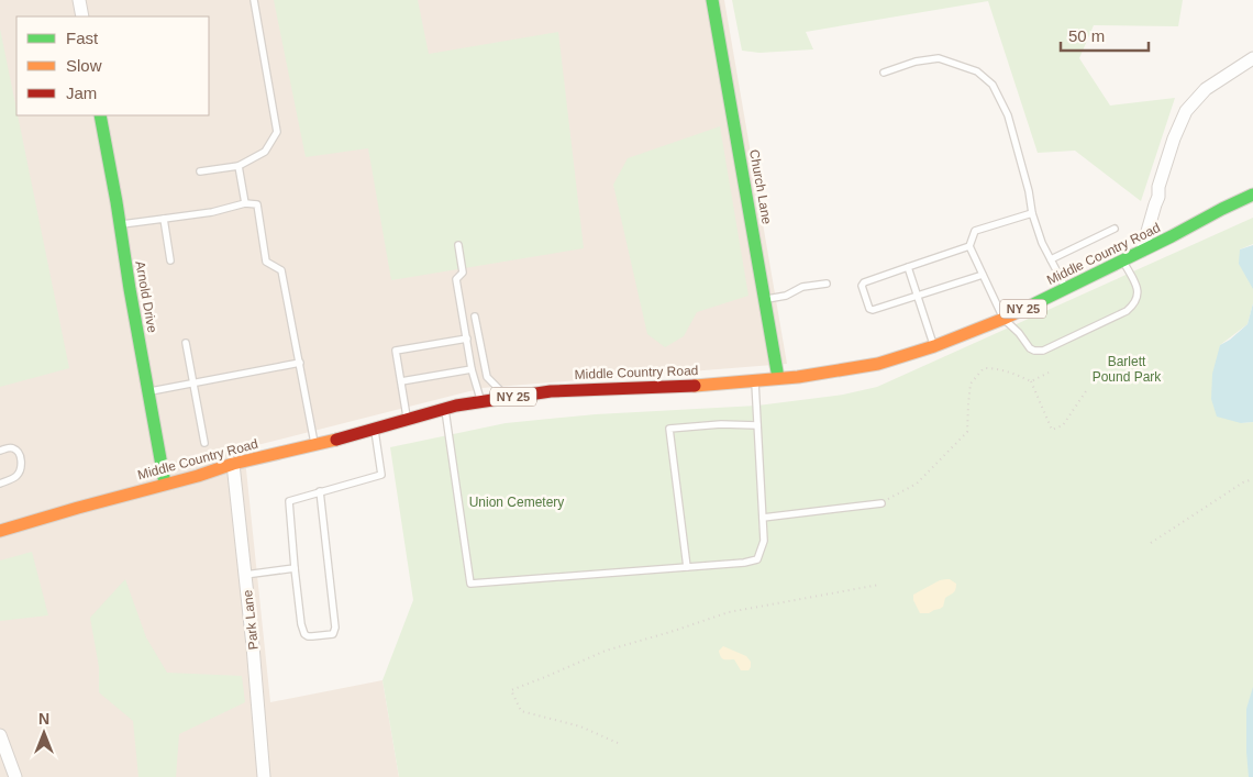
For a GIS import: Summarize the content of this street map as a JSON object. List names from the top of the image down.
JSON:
{
  "streets": {
    "main road": [
      "Church Lane",
      "Middle Country Road",
      "Arnold Drive",
      "NY 25"
    ],
    "street": ["Park Lane"]
  },
  "crossings": [
    ["Church Lane", "Middle Country Road"],
    ["Middle Country Road", "Arnold Drive"],
    ["Middle Country Road", "Park Lane"]
  ],
  "parks": ["Barlett Pound Park", "Union Cemetery"],
  "legend": ["Fast", "Slow", "Jam"],
  "scale_bar": "50 m",
  "north": "top"
}
